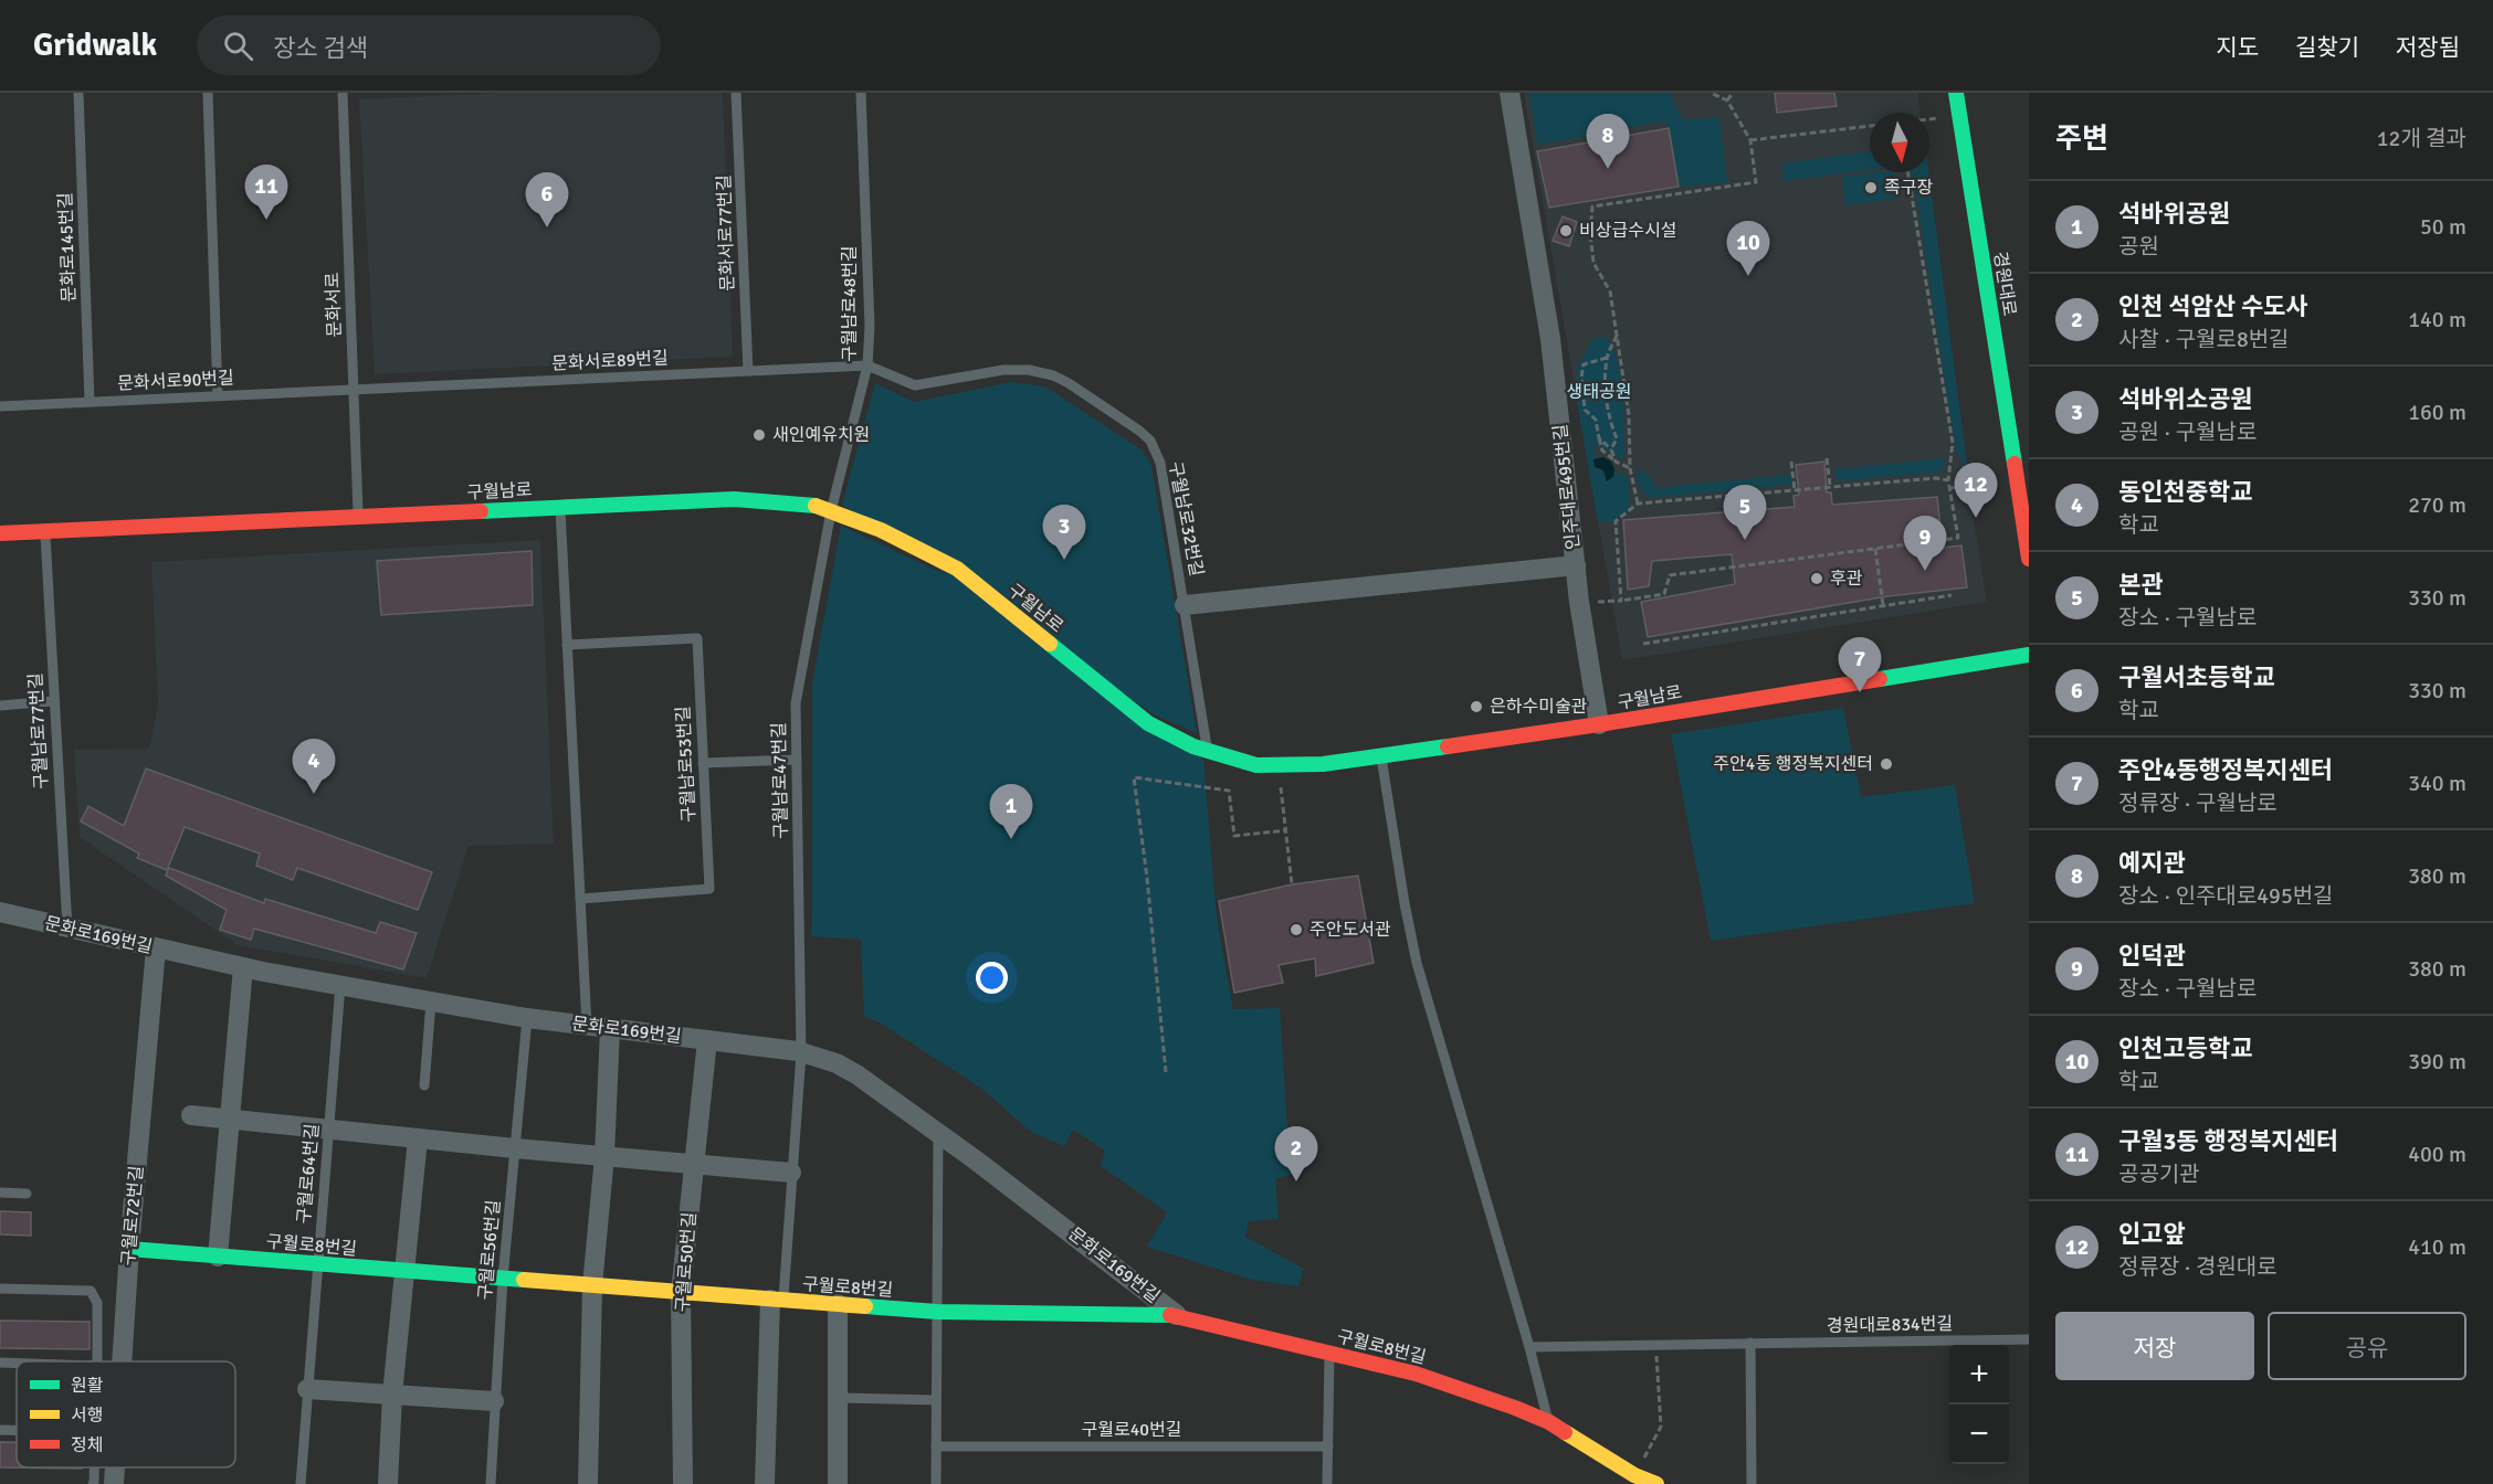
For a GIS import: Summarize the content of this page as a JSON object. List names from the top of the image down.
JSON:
{
  "streets": {
    "street": [
      "경원대로",
      "인주대로495번길",
      "구월남로",
      "문화로169번길",
      "구월로72번길",
      "구월로8번길",
      "구월로50번길"
    ],
    "lane": [
      "문화서로77번길",
      "문화로145번길",
      "구월남로48번길",
      "문화서로",
      "문화서로89번길",
      "문화서로90번길",
      "구월남로32번길",
      "구월남로77번길",
      "구월남로53번길",
      "구월남로47번길",
      "구월로64번길",
      "구월로56번길",
      "경원대로834번길",
      "구월로40번길"
    ]
  },
  "crossings": [
    ["문화서로77번길", "문화서로89번길"],
    ["문화로145번길", "문화서로90번길"],
    ["구월남로48번길", "문화서로89번길"],
    ["구월남로48번길", "구월남로"],
    ["구월남로48번길", "구월남로32번길"],
    ["구월남로48번길", "구월남로47번길"],
    ["문화서로", "문화서로89번길"],
    ["문화서로", "문화서로90번길"],
    ["문화서로", "구월남로"],
    ["문화서로89번길", "문화서로90번길"],
    ["문화서로89번길", "구월남로32번길"],
    ["인주대로495번길", "구월남로"],
    ["구월남로", "구월남로32번길"],
    ["구월남로", "구월남로77번길"],
    ["구월남로", "구월남로47번길"],
    ["구월남로77번길", "문화로169번길"],
    ["구월남로47번길", "문화로169번길"],
    ["구월남로47번길", "구월로8번길"],
    ["문화로169번길", "구월로64번길"],
    ["문화로169번길", "구월로72번길"],
    ["문화로169번길", "구월로8번길"],
    ["문화로169번길", "구월로56번길"],
    ["문화로169번길", "구월로50번길"],
    ["구월로64번길", "구월로8번길"],
    ["구월로72번길", "구월로8번길"],
    ["구월로8번길", "구월로56번길"],
    ["구월로8번길", "구월로50번길"]
  ],
  "parks": ["생태공원"],
  "places": [
    "족구장",
    "비상급수시설",
    "새인예유치원",
    "후관",
    "은하수미술관",
    "주안4동 행정복지센터",
    "주안도서관"
  ],
  "legend": ["원활", "서행", "정체"],
  "north": "bottom",
  "page": {
    "header": "Gridwalk",
    "search": "장소 검색",
    "nav": ["지도", "길찾기", "저장됨"],
    "heading": ["주변", "12개 결과"],
    "pins": [
      "8",
      "11",
      "6",
      "10",
      "12",
      "5",
      "3",
      "9",
      "7",
      "4",
      "1",
      "2"
    ],
    "list": [
      {
        "mark": "1",
        "name": "석바위공원",
        "note": "공원",
        "value": "50 m"
      },
      {
        "mark": "2",
        "name": "인천 석암산 수도사",
        "note": "사찰 · 구월로8번길",
        "value": "140 m"
      },
      {
        "mark": "3",
        "name": "석바위소공원",
        "note": "공원 · 구월남로",
        "value": "160 m"
      },
      {
        "mark": "4",
        "name": "동인천중학교",
        "note": "학교",
        "value": "270 m"
      },
      {
        "mark": "5",
        "name": "본관",
        "note": "장소 · 구월남로",
        "value": "330 m"
      },
      {
        "mark": "6",
        "name": "구월서초등학교",
        "note": "학교",
        "value": "330 m"
      },
      {
        "mark": "7",
        "name": "주안4동행정복지센터",
        "note": "정류장 · 구월남로",
        "value": "340 m"
      },
      {
        "mark": "8",
        "name": "예지관",
        "note": "장소 · 인주대로495번길",
        "value": "380 m"
      },
      {
        "mark": "9",
        "name": "인덕관",
        "note": "장소 · 구월남로",
        "value": "380 m"
      },
      {
        "mark": "10",
        "name": "인천고등학교",
        "note": "학교",
        "value": "390 m"
      },
      {
        "mark": "11",
        "name": "구월3동 행정복지센터",
        "note": "공공기관",
        "value": "400 m"
      },
      {
        "mark": "12",
        "name": "인고앞",
        "note": "정류장 · 경원대로",
        "value": "410 m"
      }
    ],
    "buttons": ["저장", "공유"],
    "map_buttons": ["+", "−"]
  }
}
